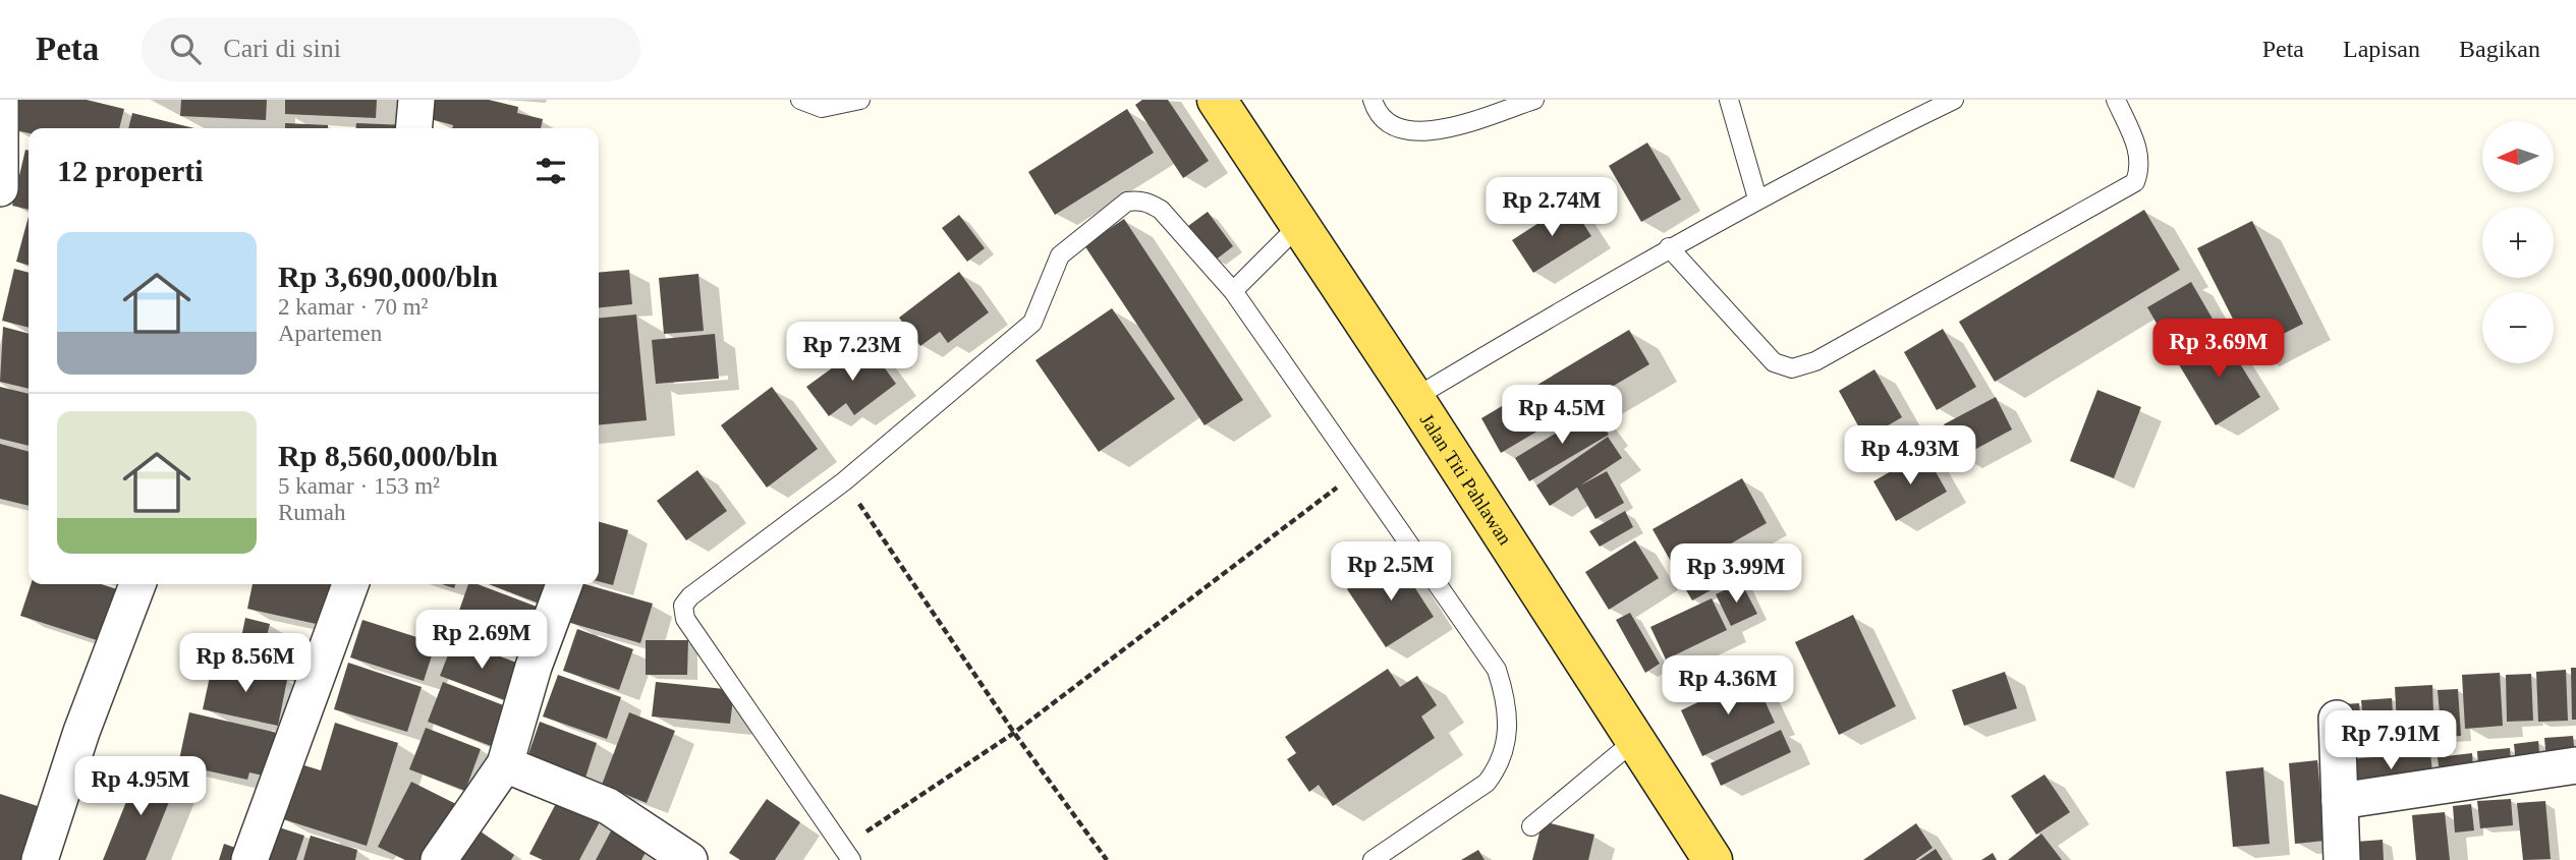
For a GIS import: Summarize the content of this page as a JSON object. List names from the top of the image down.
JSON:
{
  "streets": {
    "main road": ["Jalan Titi Pahlawan"]
  },
  "north": "left",
  "page": {
    "header": "Peta",
    "search": "Cari di sini",
    "nav": ["Peta", "Lapisan", "Bagikan"],
    "map_buttons": ["+", "−"],
    "heading": "12 properti",
    "price": [
      "Rp 2.74M",
      "Rp 3.69M",
      "Rp 7.23M",
      "Rp 4.5M",
      "Rp 4.93M",
      "Rp 2.5M",
      "Rp 3.99M",
      "Rp 2.69M",
      "Rp 8.56M",
      "Rp 4.36M",
      "Rp 7.91M",
      "Rp 4.95M"
    ],
    "list": [
      {
        "name": "Rp 3,690,000/bln",
        "note": "2 kamar · 70 m² · Apartemen"
      },
      {
        "name": "Rp 8,560,000/bln",
        "note": "5 kamar · 153 m² · Rumah"
      }
    ]
  }
}
